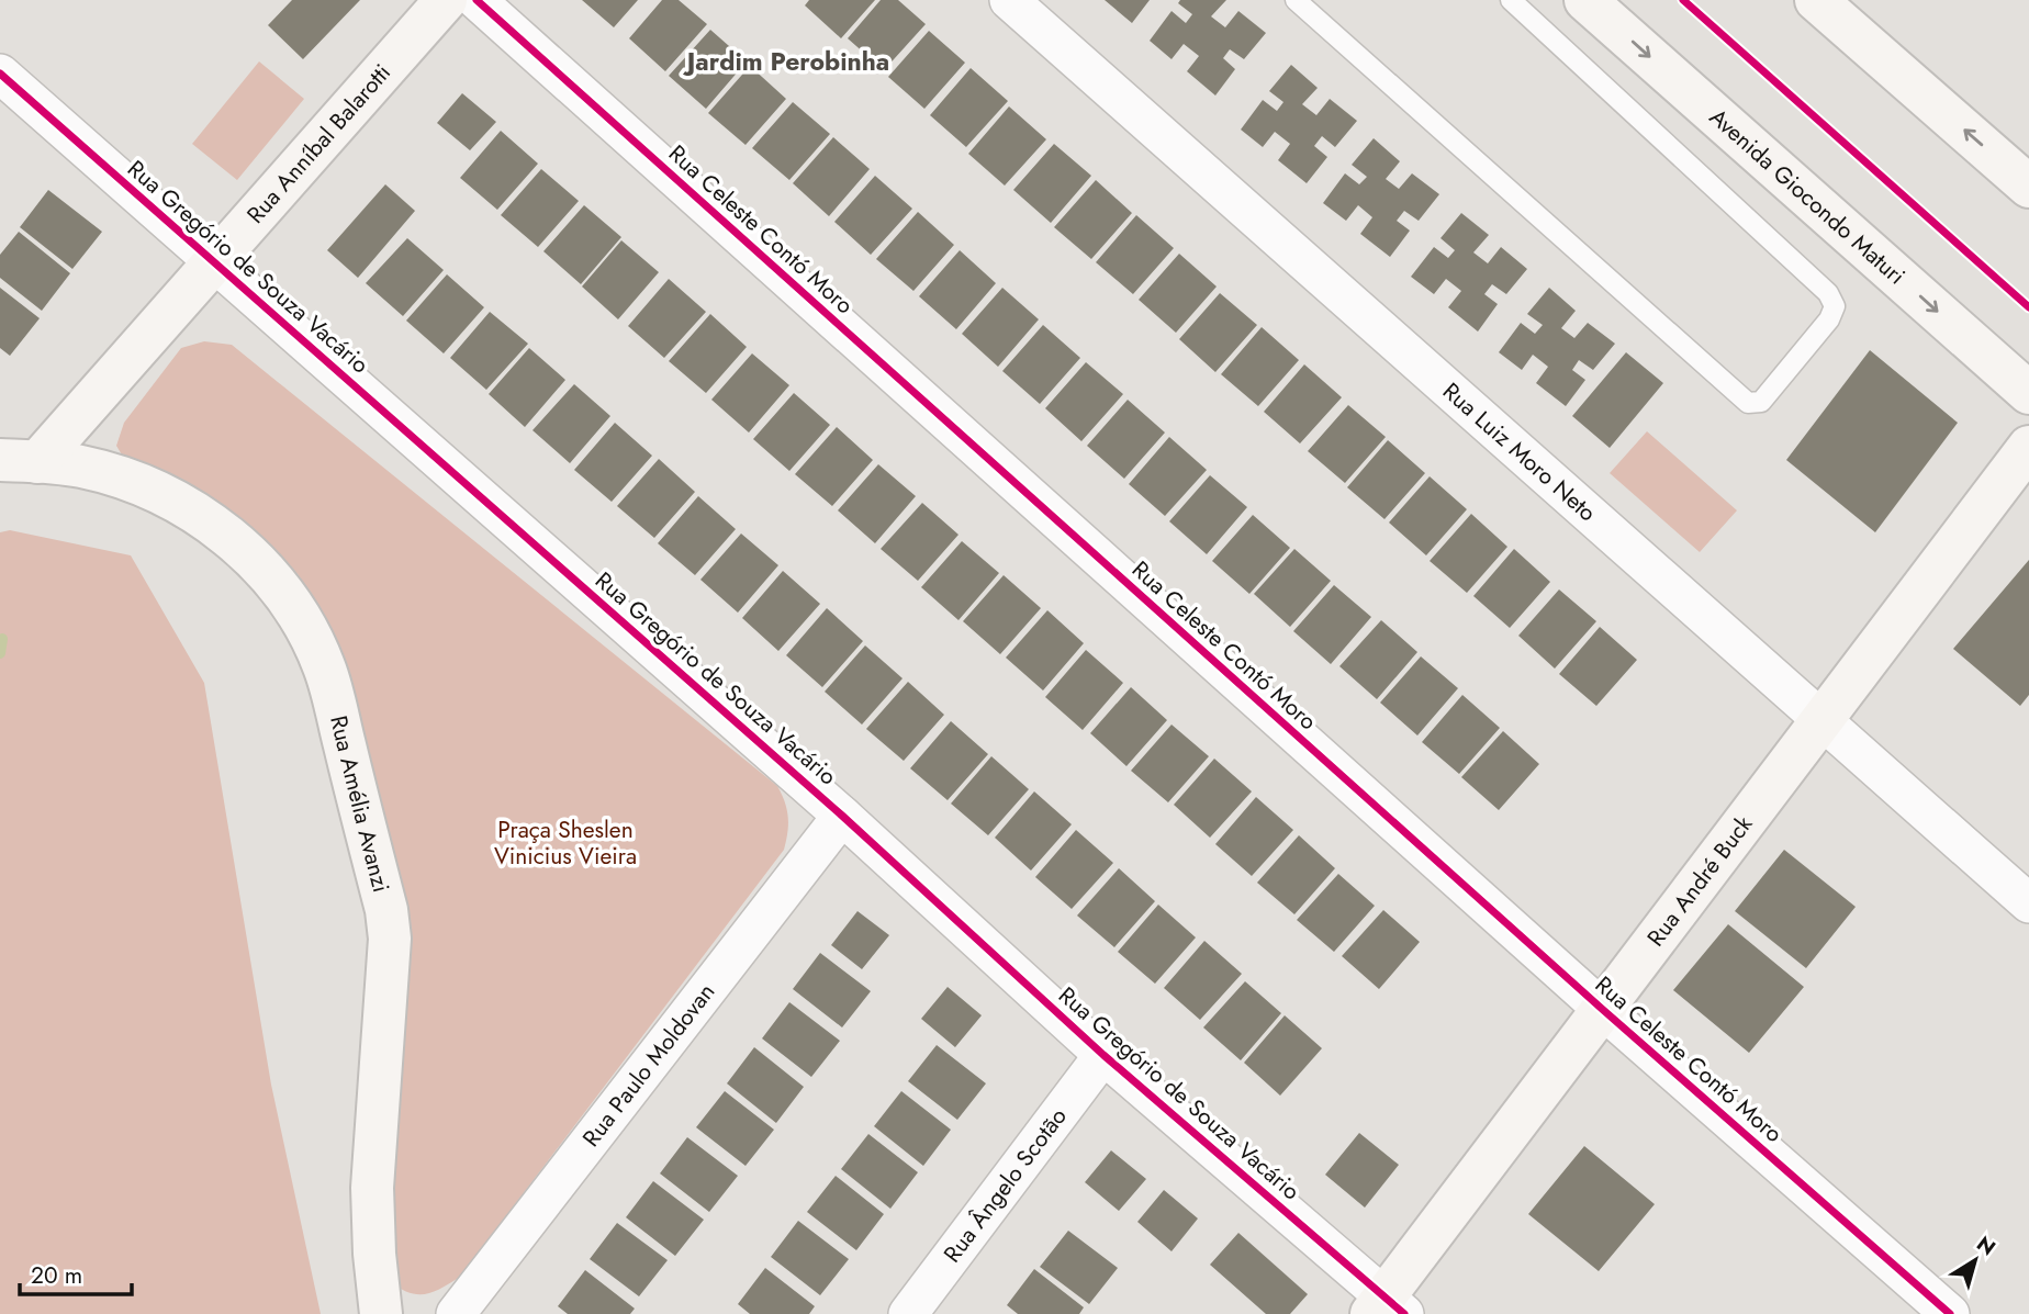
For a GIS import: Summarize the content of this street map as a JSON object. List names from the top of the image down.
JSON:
{
  "streets": {
    "street": [
      "Rua Anníbal Balarotti",
      "Avenida Giocondo Maturi",
      "Rua Celeste Contó Moro",
      "Rua Gregório de Souza Vacário",
      "Rua Luiz Moro Neto",
      "Rua Amélia Avanzi",
      "Rua André Buck",
      "Rua Paulo Moldovan",
      "Rua Ângelo Scotão"
    ]
  },
  "crossings": [
    ["Rua Anníbal Balarotti", "Rua Gregório de Souza Vacário"],
    ["Rua Anníbal Balarotti", "Rua Amélia Avanzi"],
    ["Rua Celeste Contó Moro", "Rua André Buck"],
    ["Rua Gregório de Souza Vacário", "Rua André Buck"],
    ["Rua Gregório de Souza Vacário", "Rua Paulo Moldovan"],
    ["Rua Gregório de Souza Vacário", "Rua Ângelo Scotão"],
    ["Rua Luiz Moro Neto", "Rua André Buck"]
  ],
  "districts": ["Jardim Perobinha"],
  "parks": ["Praça Sheslen Vinicius Vieira"],
  "scale_bar": "20 m",
  "north": "top right"
}
